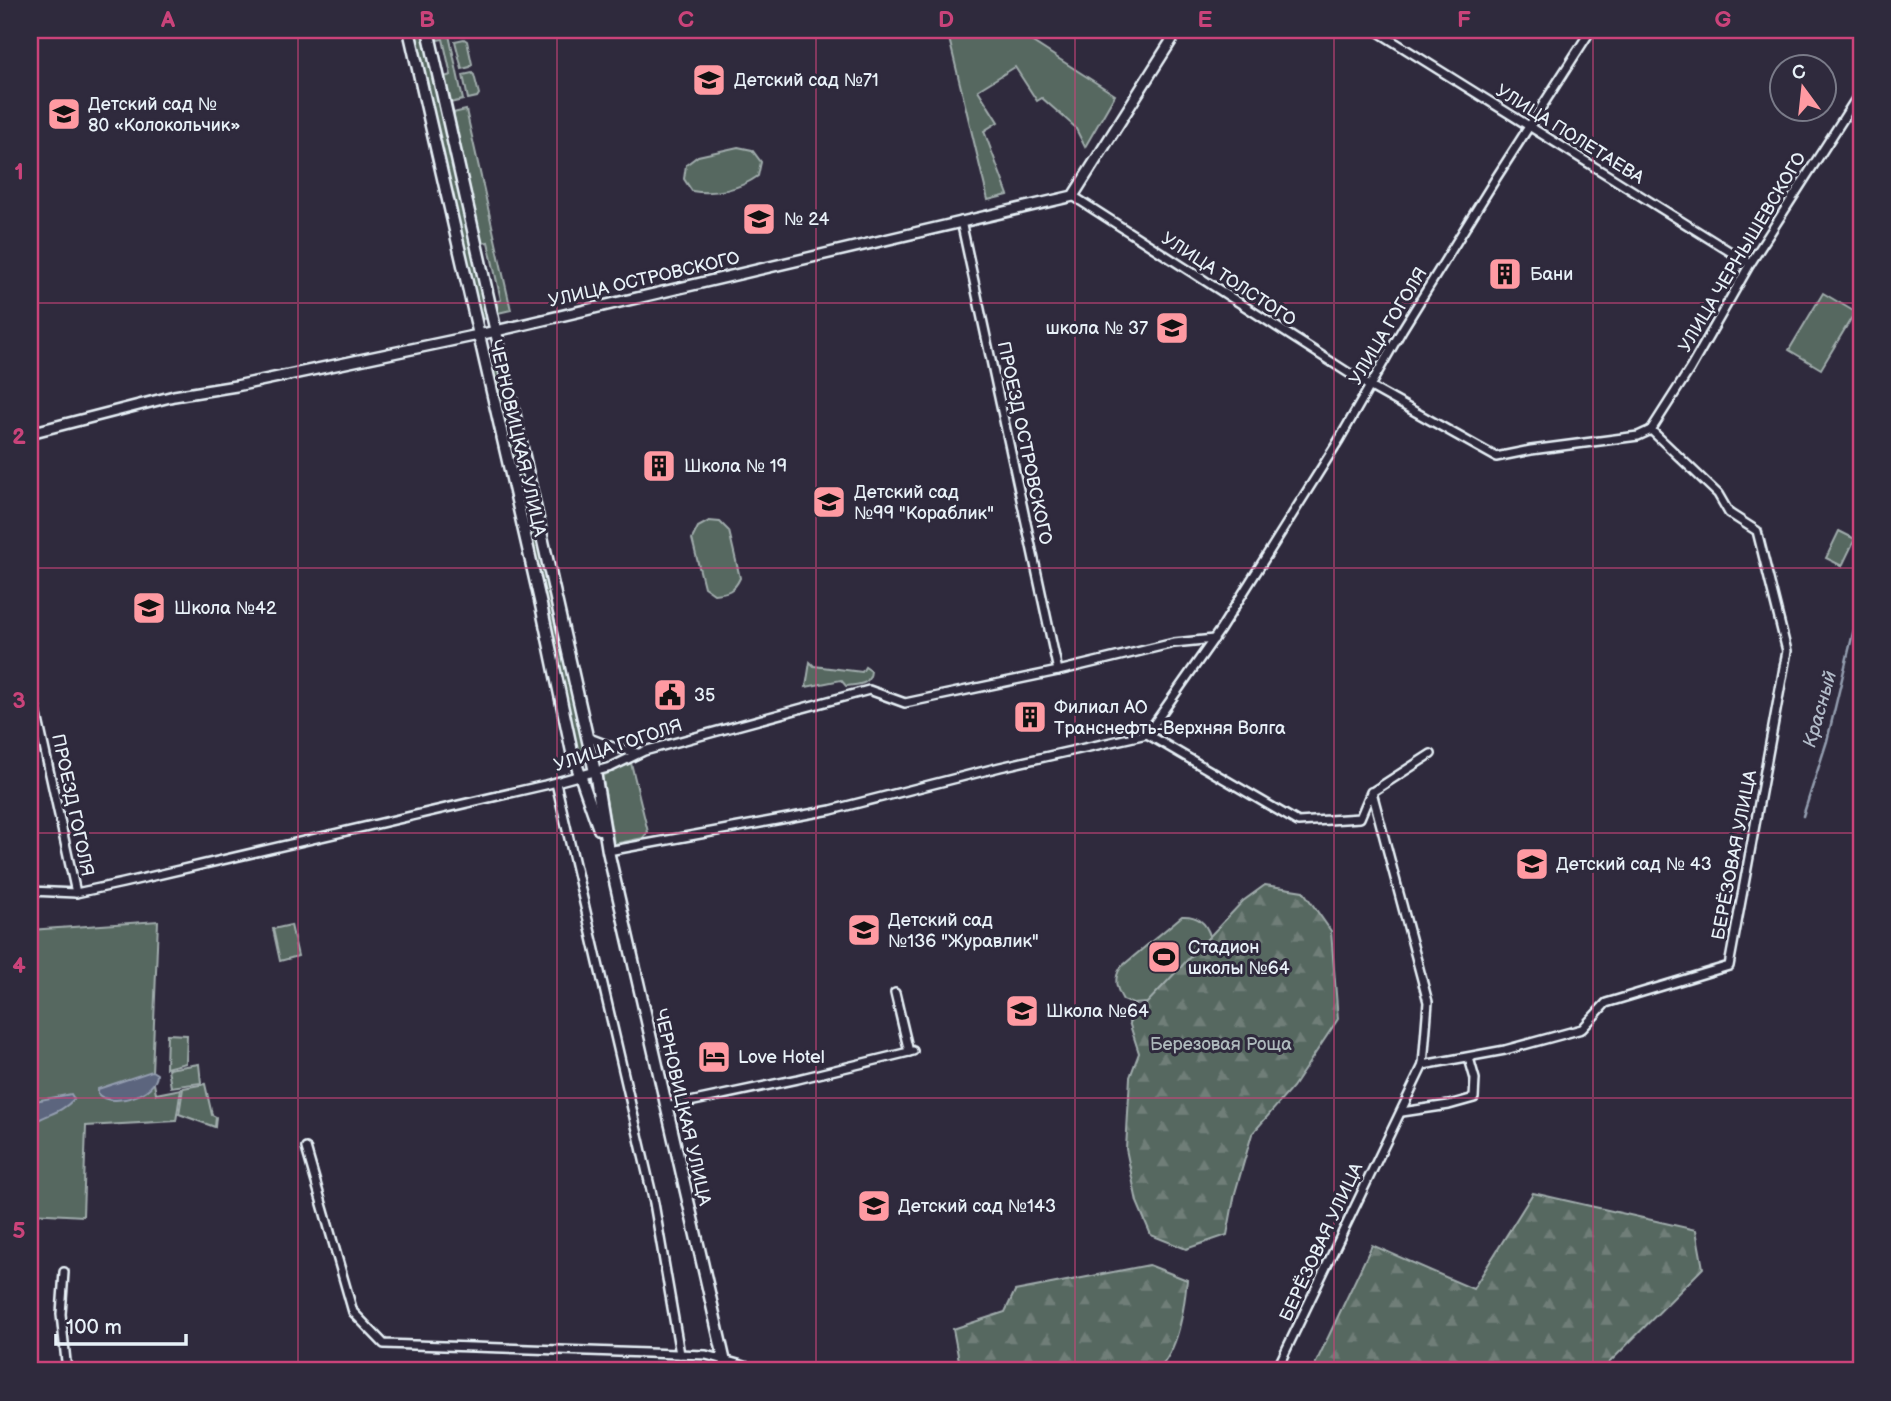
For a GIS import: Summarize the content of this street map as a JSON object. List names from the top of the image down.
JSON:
{
  "streets": {
    "main road": ["ЧЕРНОВИЦКАЯ УЛИЦА"],
    "street": [
      "УЛИЦА ПОЛЕТАЕВА",
      "УЛИЦА ЧЕРНЫШЕВСКОГО",
      "УЛИЦА ОСТРОВСКОГО",
      "УЛИЦА ТОЛСТОГО",
      "УЛИЦА ГОГОЛЯ",
      "ПРОЕЗД ОСТРОВСКОГО",
      "ПРОЕЗД ГОГОЛЯ",
      "БЕРЁЗОВАЯ УЛИЦА"
    ]
  },
  "crossings": [
    ["УЛИЦА ПОЛЕТАЕВА", "УЛИЦА ЧЕРНЫШЕВСКОГО"],
    ["УЛИЦА ПОЛЕТАЕВА", "УЛИЦА ГОГОЛЯ"],
    ["УЛИЦА ЧЕРНЫШЕВСКОГО", "УЛИЦА ТОЛСТОГО"],
    ["УЛИЦА ЧЕРНЫШЕВСКОГО", "БЕРЁЗОВАЯ УЛИЦА"],
    ["УЛИЦА ОСТРОВСКОГО", "УЛИЦА ТОЛСТОГО"],
    ["УЛИЦА ОСТРОВСКОГО", "ЧЕРНОВИЦКАЯ УЛИЦА"],
    ["УЛИЦА ОСТРОВСКОГО", "ПРОЕЗД ОСТРОВСКОГО"],
    ["УЛИЦА ТОЛСТОГО", "УЛИЦА ГОГОЛЯ"],
    ["УЛИЦА ТОЛСТОГО", "БЕРЁЗОВАЯ УЛИЦА"],
    ["УЛИЦА ГОГОЛЯ", "ЧЕРНОВИЦКАЯ УЛИЦА"],
    ["УЛИЦА ГОГОЛЯ", "ПРОЕЗД ОСТРОВСКОГО"],
    ["УЛИЦА ГОГОЛЯ", "ПРОЕЗД ГОГОЛЯ"]
  ],
  "water": ["Красный"],
  "parks": ["Березовая Роща"],
  "places": {
    "school or university": [
      "Детский сад №71",
      "Детский сад № 80 «Колокольчик»",
      "№ 24",
      "школа № 37",
      "Детский сад №99 \"Кораблик\"",
      "Школа №42",
      "Детский сад № 43",
      "Детский сад №136 \"Журавлик\"",
      "Школа №64",
      "Детский сад №143"
    ],
    "building": ["Бани", "Школа № 19", "Филиал АО Транснефть-Верхняя Волга"],
    "public building": ["35"],
    "sports": ["Стадион школы №64"],
    "hotel": ["Love Hotel"]
  },
  "scale_bar": "100 m",
  "north": "top",
  "grid": {
    "columns": [
      "A",
      "B",
      "C",
      "D",
      "E",
      "F",
      "G"
    ],
    "rows": [
      "1",
      "2",
      "3",
      "4",
      "5"
    ]
  }
}
